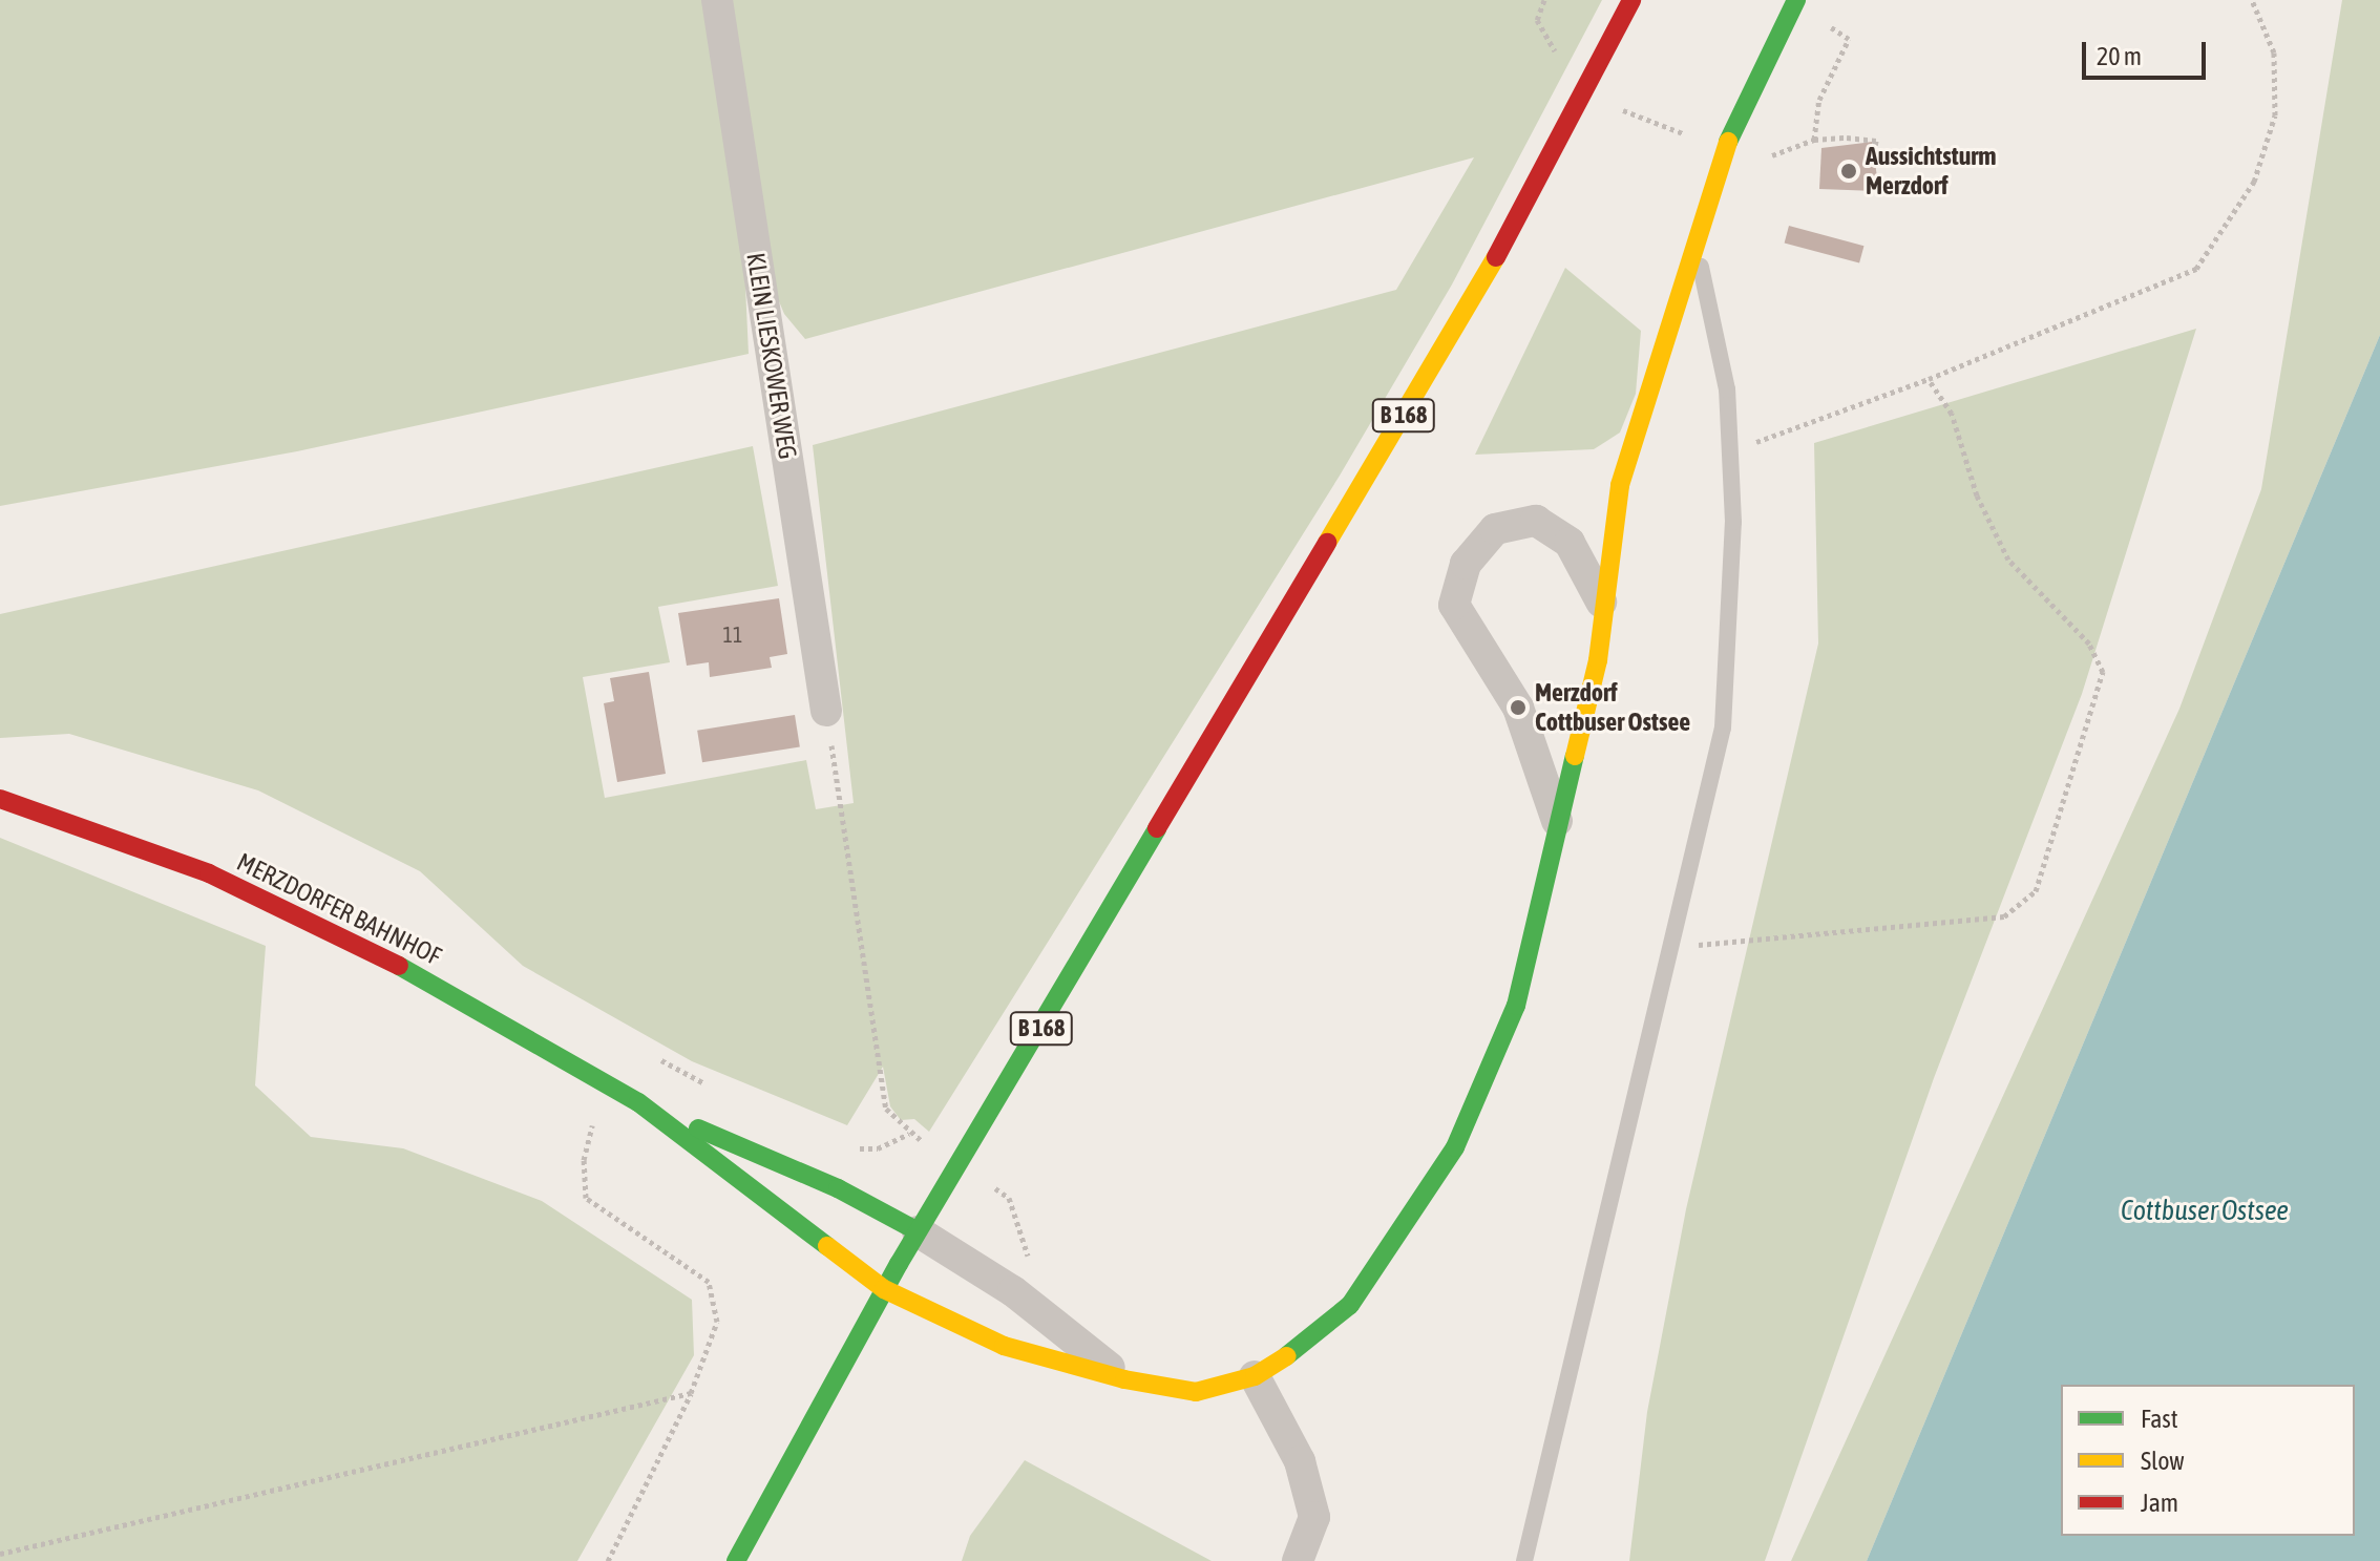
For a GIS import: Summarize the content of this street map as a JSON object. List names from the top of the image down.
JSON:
{
  "streets": {
    "street": ["KLEIN LIESKOWER WEG", "B 168", "MERZDORFER BAHNHOF"]
  },
  "water": ["Cottbuser Ostsee"],
  "places": ["Aussichtsturm Merzdorf", "Merzdorf Cottbuser Ostsee"],
  "house_numbers": ["11"],
  "legend": ["Fast", "Slow", "Jam"],
  "scale_bar": "20 m"
}
